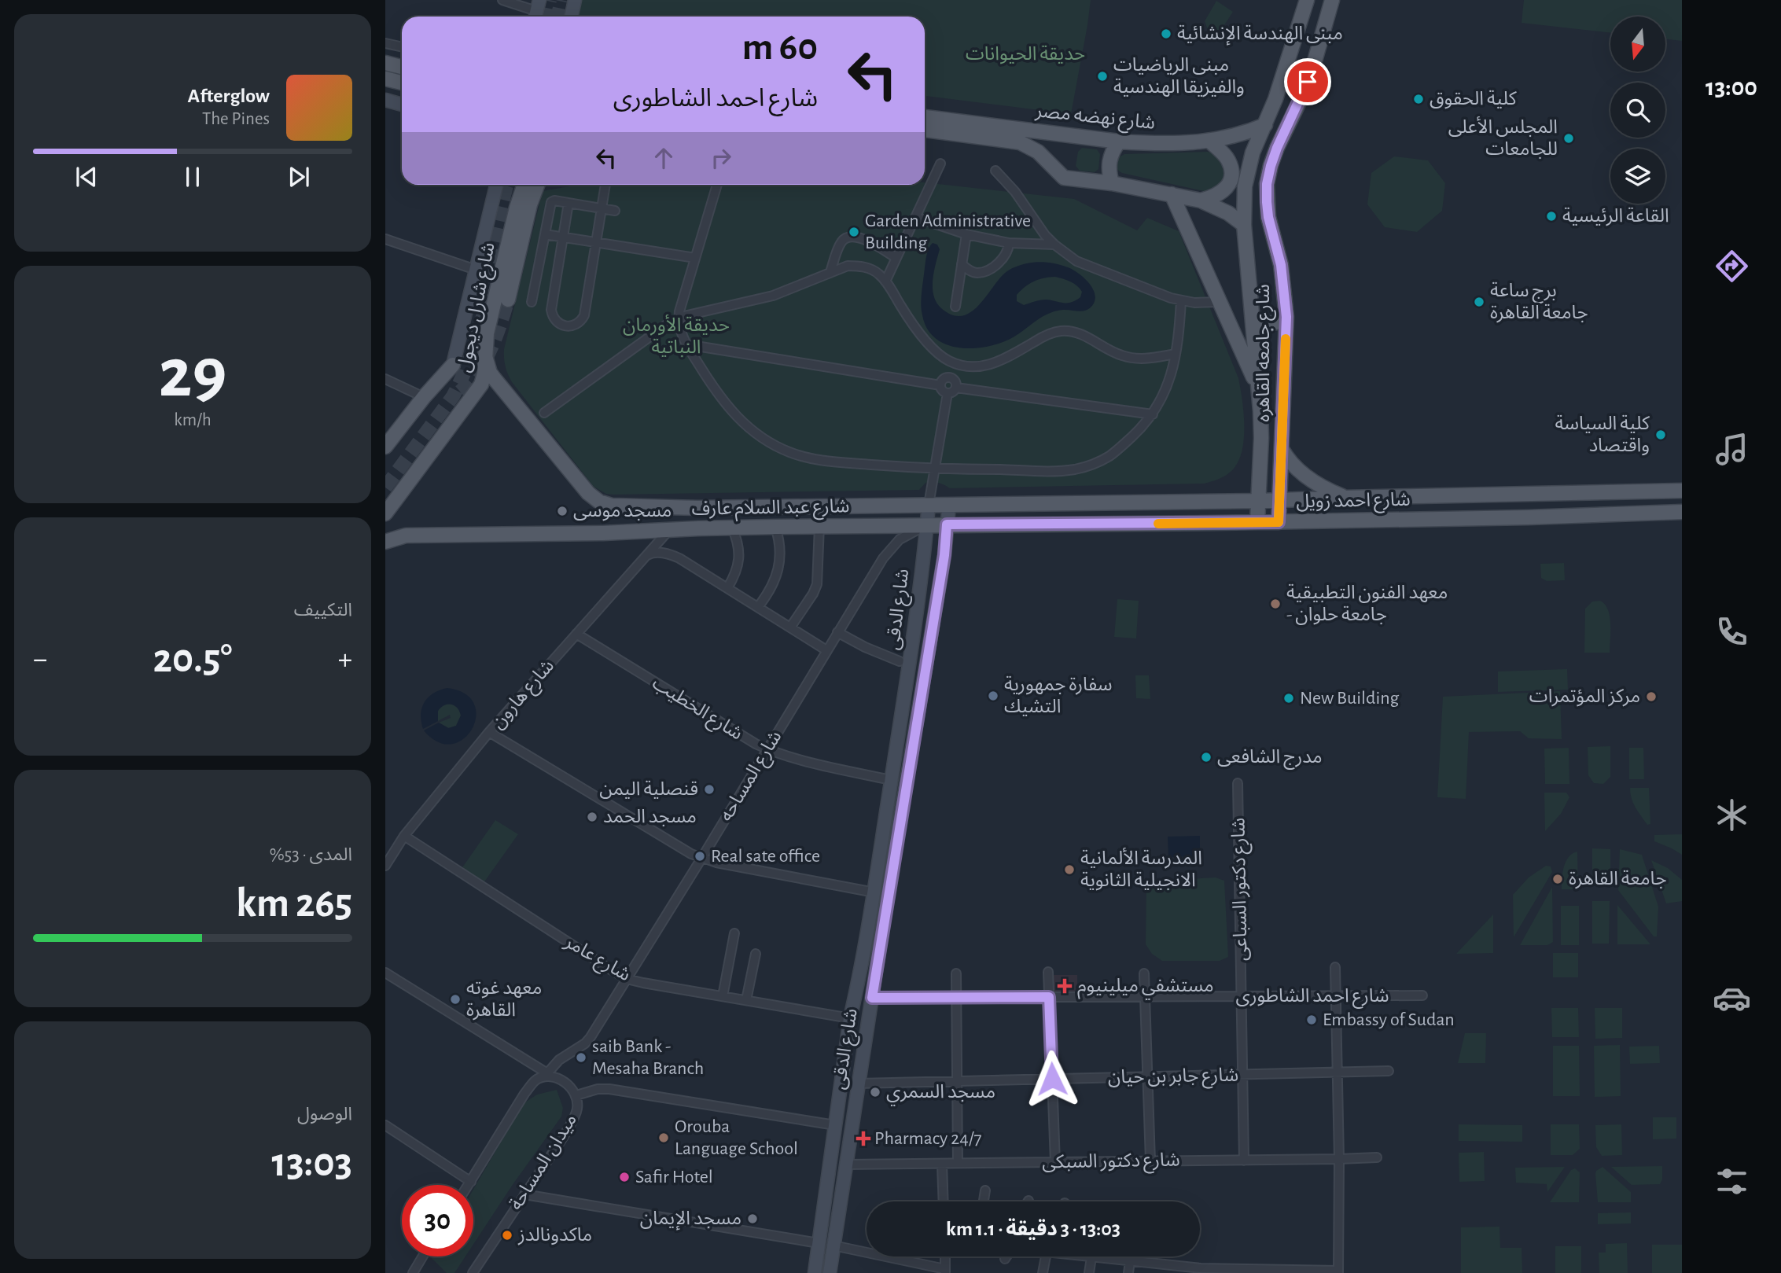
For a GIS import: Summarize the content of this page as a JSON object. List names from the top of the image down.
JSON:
{
  "streets": {
    "main road": [
      "شارع نهضه مصر",
      "شارع شارل ديجول",
      "شارع جامعه القاهره",
      "شارع احمد زويل",
      "شارع عبد السلام عارف",
      "شارع الدقى"
    ],
    "street": [
      "شارع هارون",
      "شارع الخطيب",
      "شارع المساحه",
      "شارع دكتور السباعى",
      "شارع عامر",
      "شارع احمد الشاطورى",
      "شارع جابر بن حيان",
      "شارع دكتور السبكى",
      "ميدان المساحة"
    ]
  },
  "crossings": [
    ["شارع نهضه مصر", "شارع جامعه القاهره"],
    ["شارع شارل ديجول", "شارع عبد السلام عارف"],
    ["شارع جامعه القاهره", "شارع احمد زويل"],
    ["شارع احمد زويل", "شارع عبد السلام عارف"],
    ["شارع احمد زويل", "شارع الدقى"],
    ["شارع احمد زويل", "شارع المساحه"],
    ["شارع عبد السلام عارف", "شارع الدقى"],
    ["شارع عبد السلام عارف", "شارع هارون"],
    ["شارع عبد السلام عارف", "شارع المساحه"],
    ["شارع الدقى", "شارع الخطيب"],
    ["شارع الدقى", "شارع المساحه"],
    ["شارع الدقى", "شارع عامر"],
    ["شارع الدقى", "شارع احمد الشاطورى"],
    ["شارع الدقى", "شارع جابر بن حيان"],
    ["شارع الدقى", "شارع دكتور السبكى"],
    ["شارع هارون", "شارع الخطيب"],
    ["شارع هارون", "شارع عامر"],
    ["شارع الخطيب", "شارع المساحه"],
    ["شارع المساحه", "شارع عامر"],
    ["شارع المساحه", "ميدان المساحة"],
    ["شارع دكتور السباعى", "شارع احمد الشاطورى"],
    ["شارع دكتور السباعى", "شارع جابر بن حيان"],
    ["شارع دكتور السباعى", "شارع دكتور السبكى"]
  ],
  "parks": ["حديقة الحيوانات", "حديقة الأورمان النباتية"],
  "places": {
    "other": [
      "مبنى الهندسة الإنشائية",
      "مبنى الرياضيات والفيزيقا الهندسية",
      "كلية الحقوق",
      "المجلس الأعلى للجامعات",
      "القاعة الرئيسية",
      "Garden Administrative Building",
      "برج ساعة جامعة القاهرة",
      "كلية السياسة واقتصاد",
      "مسجد موسى",
      "معهد الفنون التطبيقية - جامعة حلوان",
      "سفارة جمهورية التشيك",
      "مركز المؤتمرات",
      "New Building",
      "مدرج الشافعى",
      "قنصلية اليمن",
      "مسجد الحمد",
      "Real sate office",
      "المدرسة الألمانية الانجيلية الثانوية",
      "جامعة القاهرة",
      "معهد غوته القاهرة",
      "Embassy of Sudan",
      "saib Bank - Mesaha Branch",
      "مسجد السمري",
      "Orouba Language School",
      "Safir Hotel",
      "مسجد الإيمان",
      "ماكدونالدز"
    ],
    "health": ["مستشفي ميلينيوم", "Pharmacy 24/7"]
  },
  "north": "bottom",
  "page": {
    "tabs": "13:00",
    "turn": ["60 m", "شارع احمد الشاطورى"],
    "song": ["Afterglow", "The Pines"],
    "tile": [
      ["29", "km/h"],
      "التكييف",
      ["المدى · 53%", "265 km"],
      ["الوصول", "13:03"]
    ],
    "heat": ["−", "20.5°", "+"],
    "limit": "30",
    "trip": "13:03 · 3 دقيقة · 1.1 km"
  }
}
